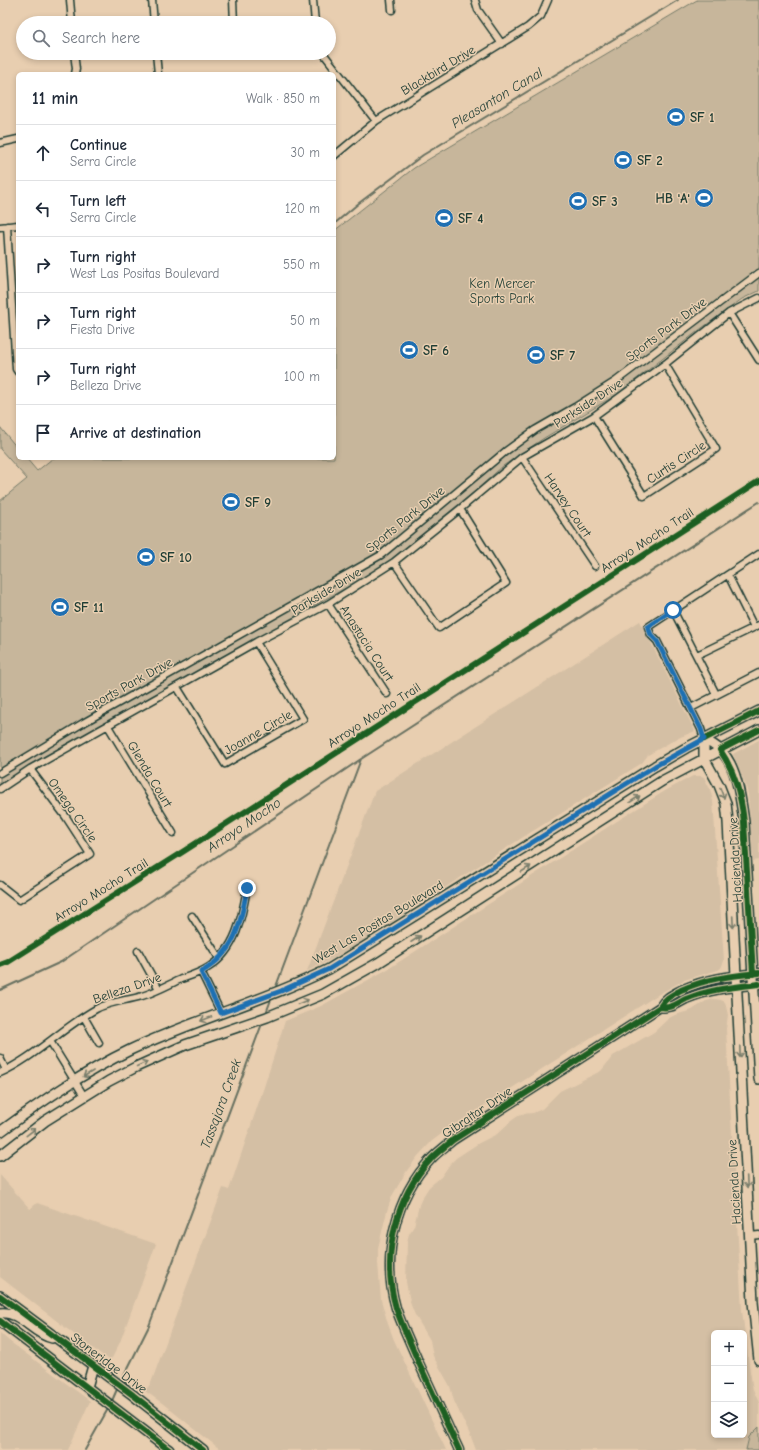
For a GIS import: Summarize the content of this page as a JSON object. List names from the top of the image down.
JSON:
{
  "streets": {
    "main road": ["Hacienda Drive", "West Las Positas Boulevard", "Stoneridge Drive"],
    "street": [
      "Blackbird Drive",
      "Sports Park Drive",
      "Parkside Drive",
      "Curtis Circle",
      "Harvey Court",
      "Anastacia Court",
      "Joanne Circle",
      "Glenda Court",
      "Omega Circle",
      "Belleza Drive",
      "Gibraltar Drive"
    ],
    "cycle path": ["Arroyo Mocho Trail"]
  },
  "crossings": [
    ["Parkside Drive", "Curtis Circle"],
    ["Parkside Drive", "Harvey Court"],
    ["Parkside Drive", "Anastacia Court"],
    ["Parkside Drive", "Joanne Circle"],
    ["Parkside Drive", "Glenda Court"],
    ["Parkside Drive", "Omega Circle"],
    ["Hacienda Drive", "West Las Positas Boulevard"],
    ["Hacienda Drive", "Gibraltar Drive"]
  ],
  "water": ["Pleasanton Canal", "Arroyo Mocho", "Tassajara Creek"],
  "parks": ["Ken Mercer Sports Park"],
  "places": {
    "sports": [
      "SF 1",
      "SF 2",
      "HB 'A'",
      "SF 3",
      "SF 4",
      "SF 6",
      "SF 7",
      "SF 9",
      "SF 10",
      "SF 11"
    ]
  },
  "page": {
    "search": "Search here",
    "heading": ["11 min", "Walk · 850 m"],
    "list": [
      ["Continue", "Serra Circle", "30 m"],
      ["Turn left", "Serra Circle", "120 m"],
      ["Turn right", "West Las Positas Boulevard", "550 m"],
      ["Turn right", "Fiesta Drive", "50 m"],
      ["Turn right", "Belleza Drive", "100 m"],
      "Arrive at destination"
    ],
    "map_buttons": ["+", "−"]
  }
}
